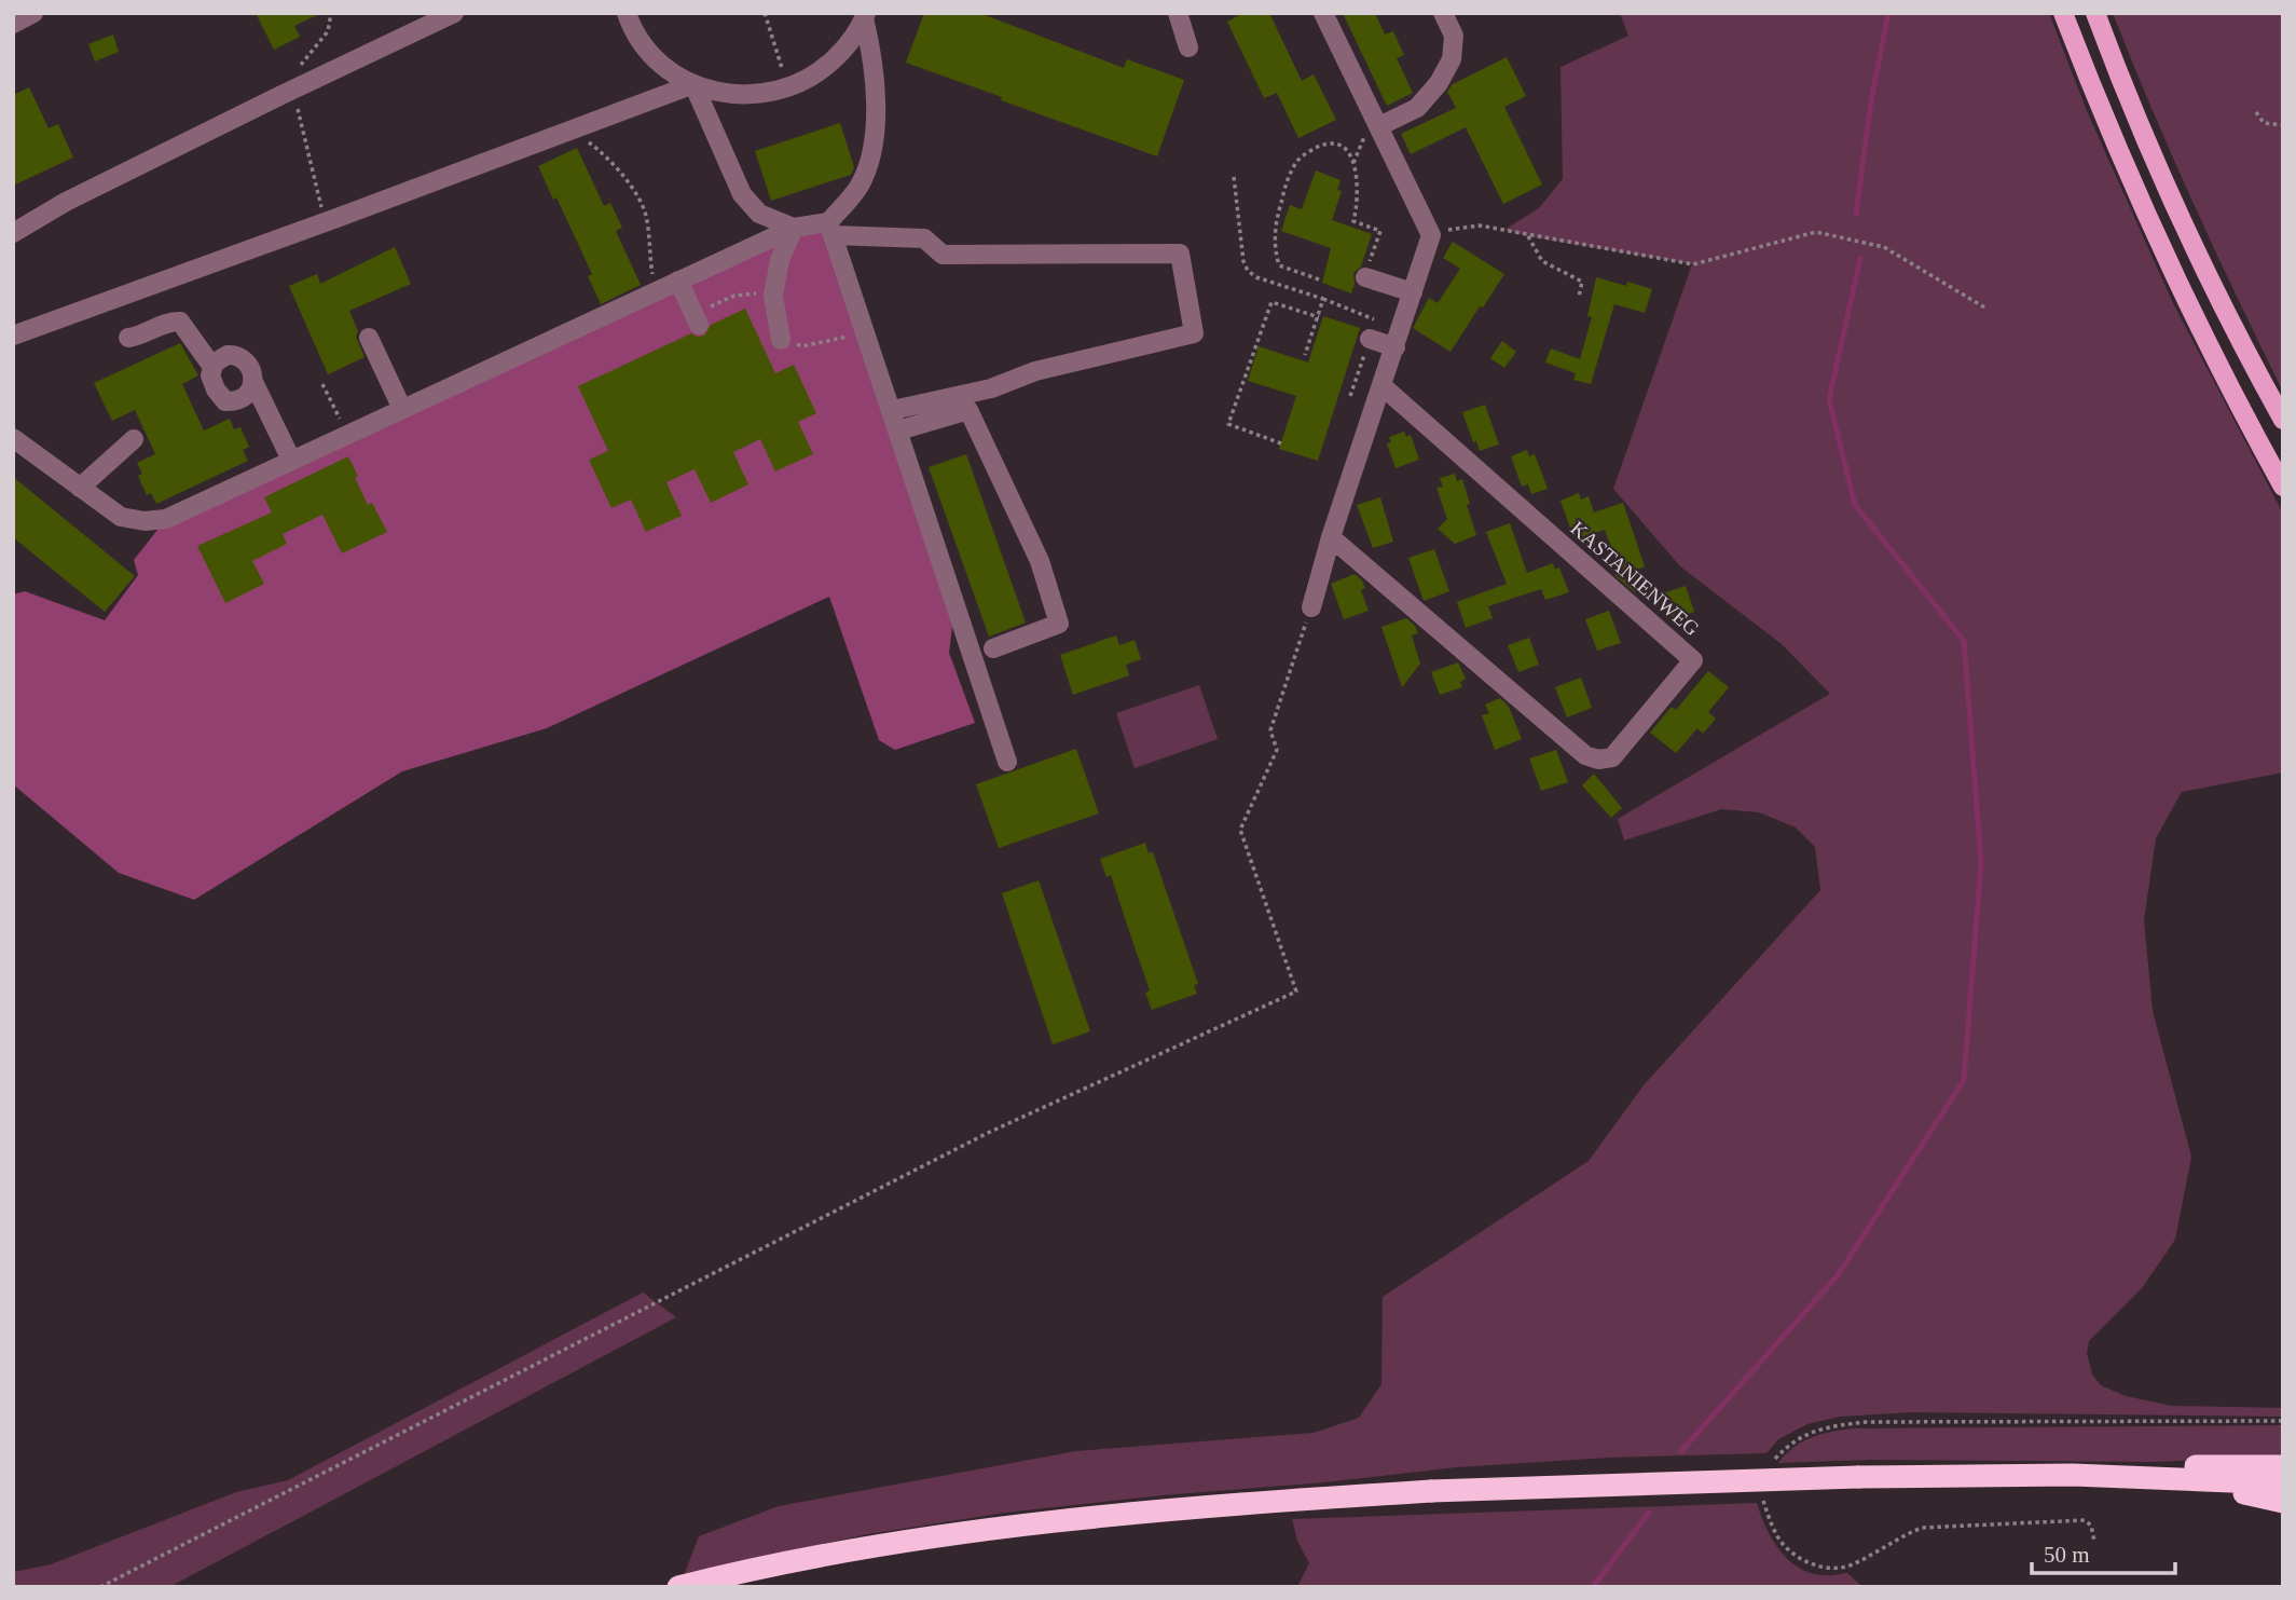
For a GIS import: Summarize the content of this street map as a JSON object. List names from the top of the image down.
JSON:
{
  "streets": {
    "street": ["KASTANIENWEG"]
  },
  "scale_bar": "50 m"
}
